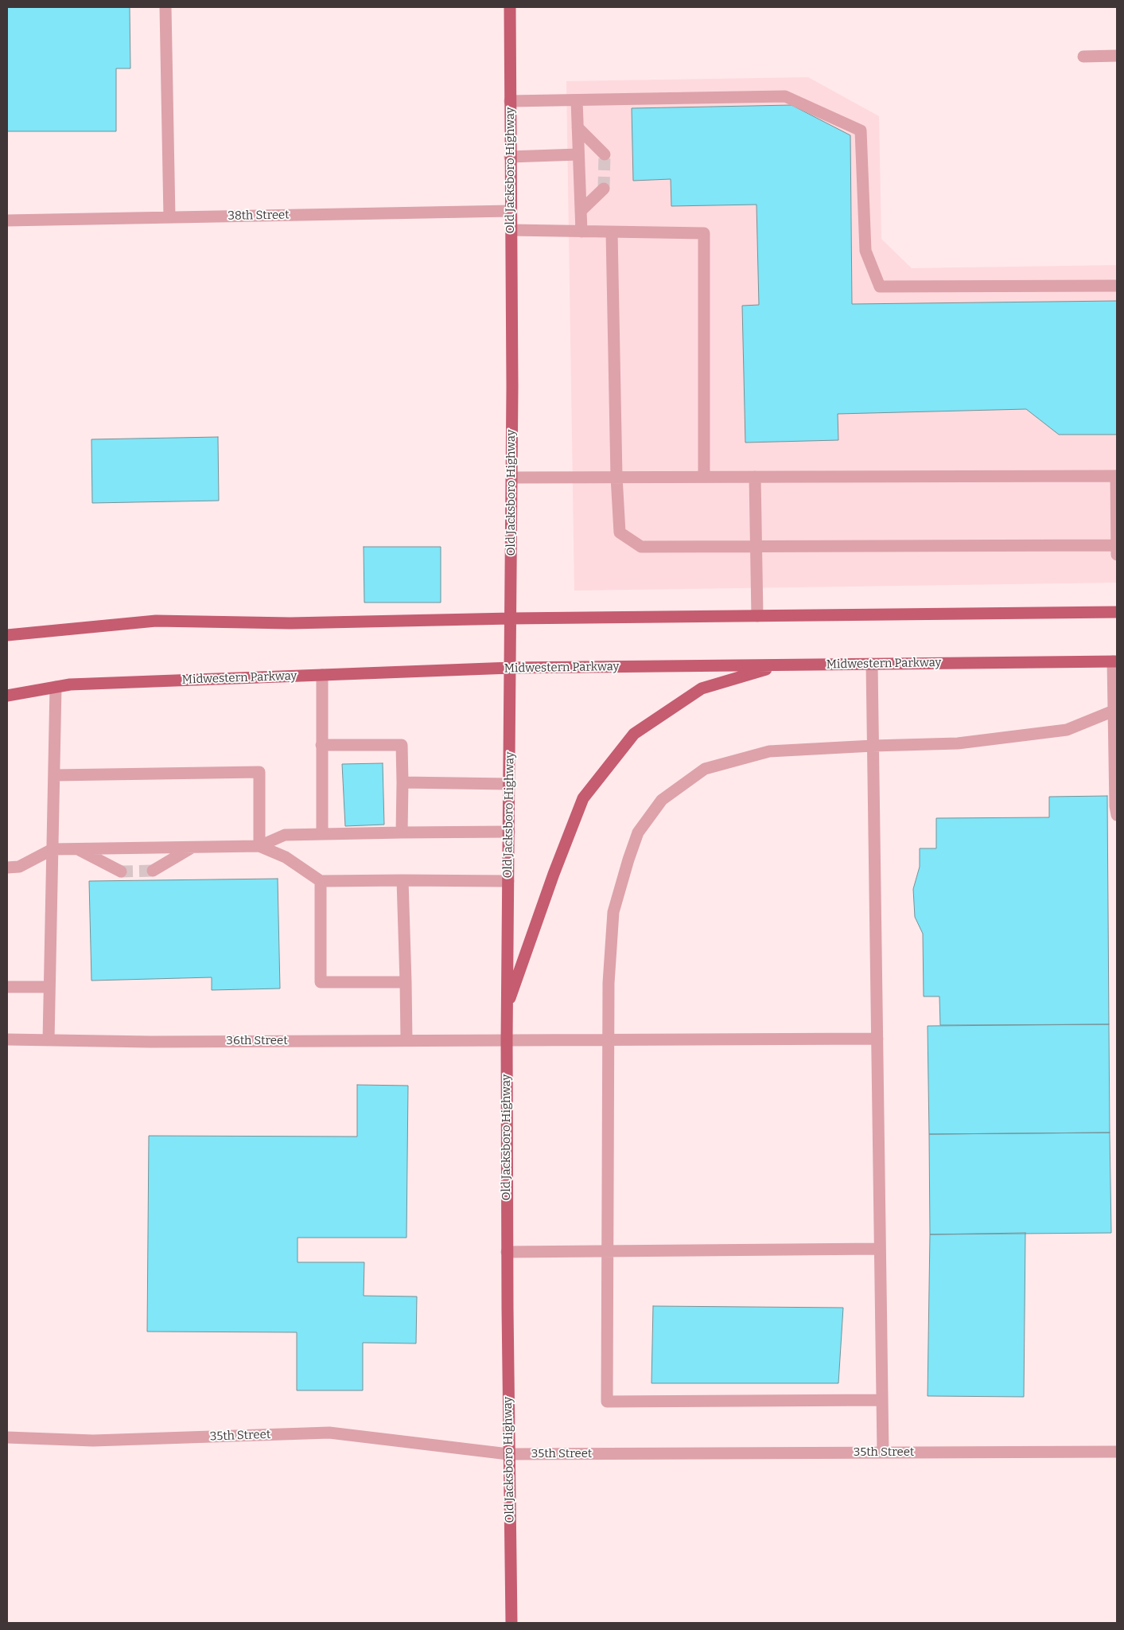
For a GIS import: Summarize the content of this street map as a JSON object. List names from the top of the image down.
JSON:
{
  "streets": {
    "main road": ["Old Jacksboro Highway", "Midwestern Parkway"],
    "street": ["38th Street", "36th Street", "35th Street"]
  },
  "crossings": [
    ["Old Jacksboro Highway", "38th Street"],
    ["Old Jacksboro Highway", "Midwestern Parkway"],
    ["Old Jacksboro Highway", "36th Street"],
    ["Old Jacksboro Highway", "35th Street"]
  ]
}
